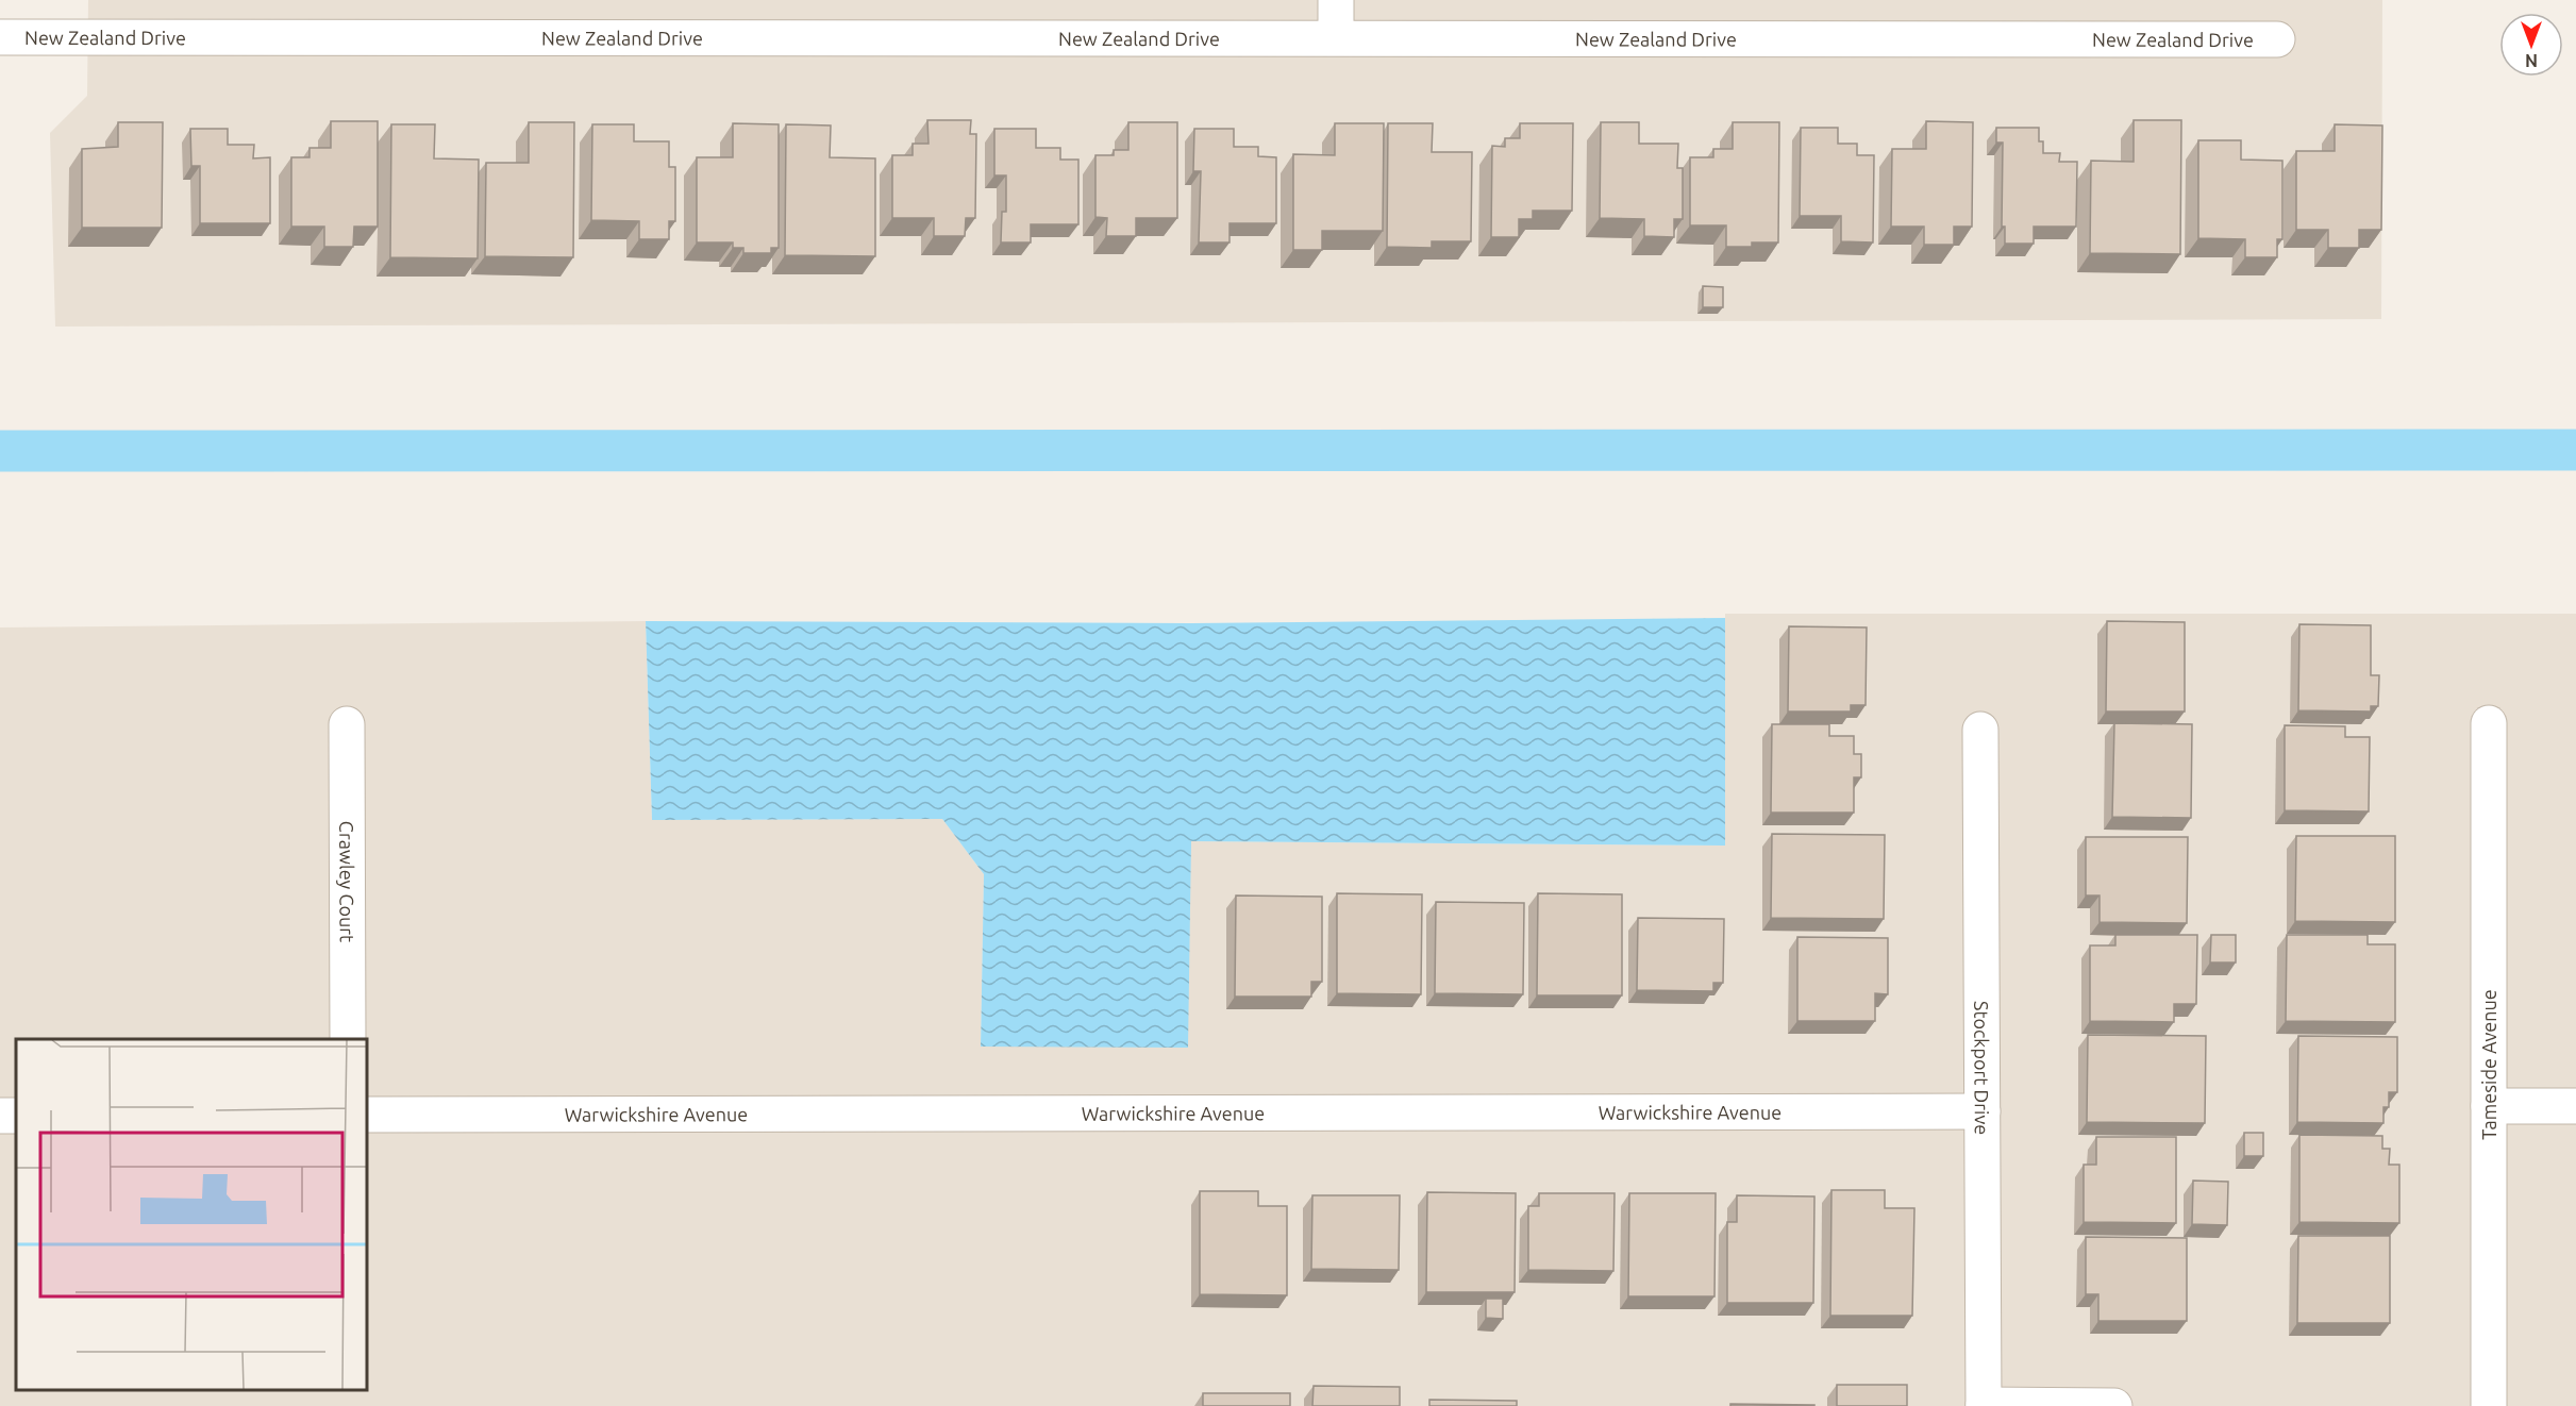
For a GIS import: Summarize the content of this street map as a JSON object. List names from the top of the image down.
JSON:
{
  "streets": {
    "street": [
      "New Zealand Drive",
      "Crawley Court",
      "Tameside Avenue",
      "Stockport Drive",
      "Warwickshire Avenue"
    ]
  },
  "crossings": [
    ["Stockport Drive", "Warwickshire Avenue"]
  ],
  "north": "bottom"
}
